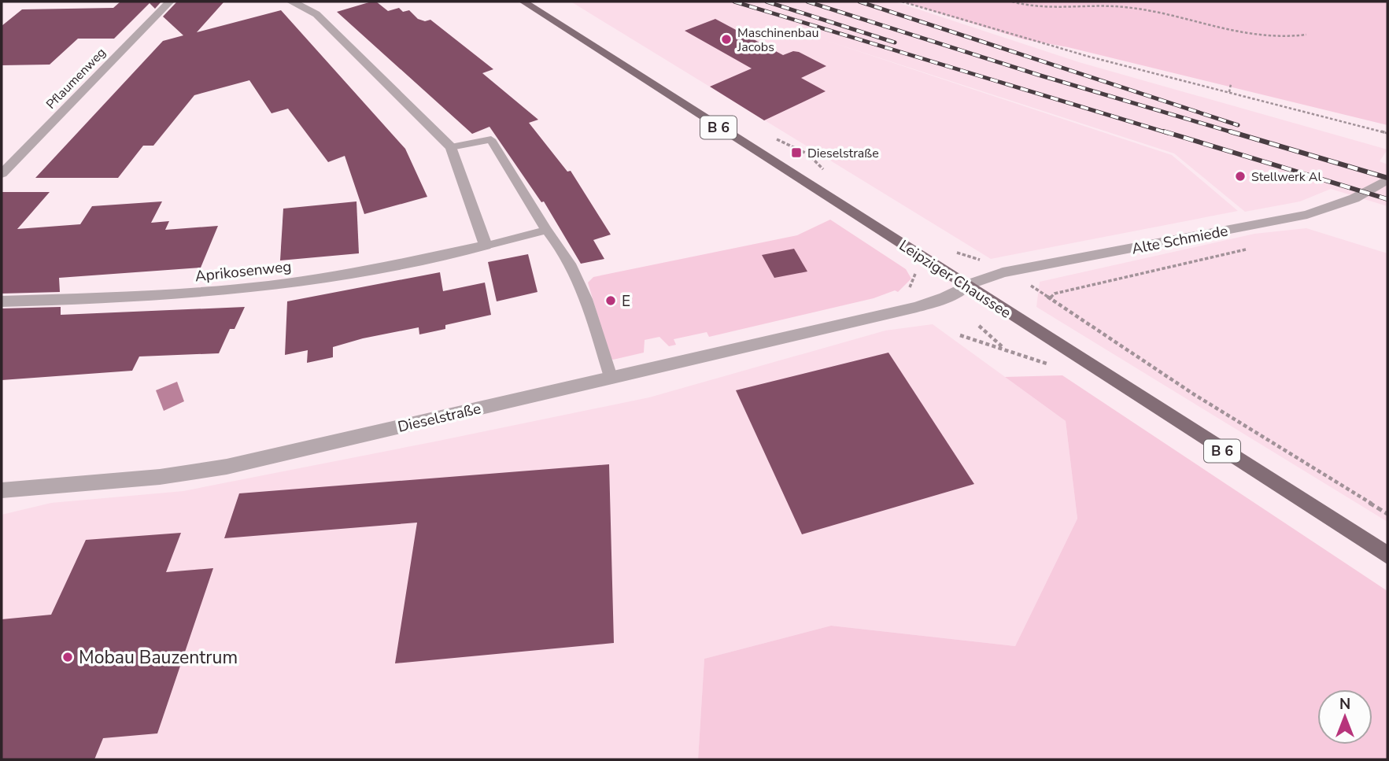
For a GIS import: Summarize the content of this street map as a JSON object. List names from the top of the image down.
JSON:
{
  "streets": {
    "main road": ["B 6", "Leipziger Chaussee"],
    "street": [
      "Pflaumenweg",
      "Alte Schmiede",
      "Aprikosenweg",
      "Dieselstraße"
    ]
  },
  "crossings": [
    ["Alte Schmiede", "Leipziger Chaussee"],
    ["Alte Schmiede", "Dieselstraße"],
    ["Leipziger Chaussee", "Dieselstraße"]
  ],
  "places": {
    "other": [
      "Maschinenbau Jacobs",
      "Stellwerk Al",
      "E",
      "Mobau Bauzentrum"
    ],
    "transit": ["Dieselstraße"]
  },
  "north": "top"
}
